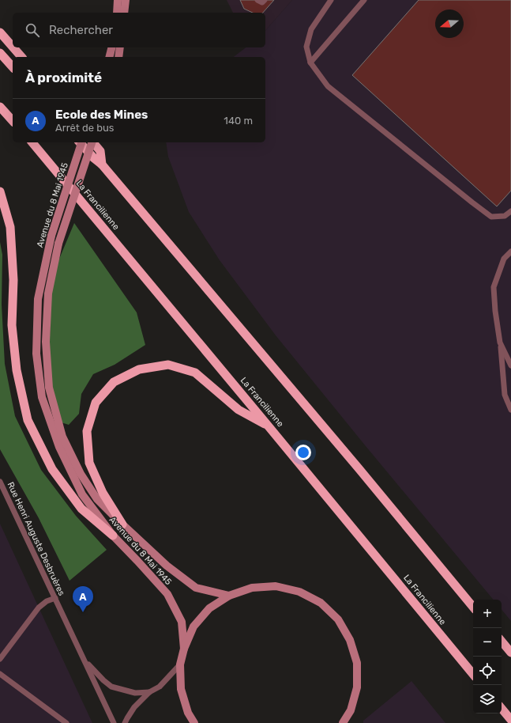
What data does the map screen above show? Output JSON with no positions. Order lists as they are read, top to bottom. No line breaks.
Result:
{"streets":{"highway":["La Francilienne"],"main road":["Avenue du 8 Mai 1945"],"lane":["Rue Henri Auguste Desbruères"]},"north":"left","page":{"search":"Rechercher","heading":"À proximité","list":[{"mark":"A","name":"Ecole des Mines","note":"Arrêt de bus","value":"140 m"}],"pins":"A","map_buttons":["+","−"]}}
